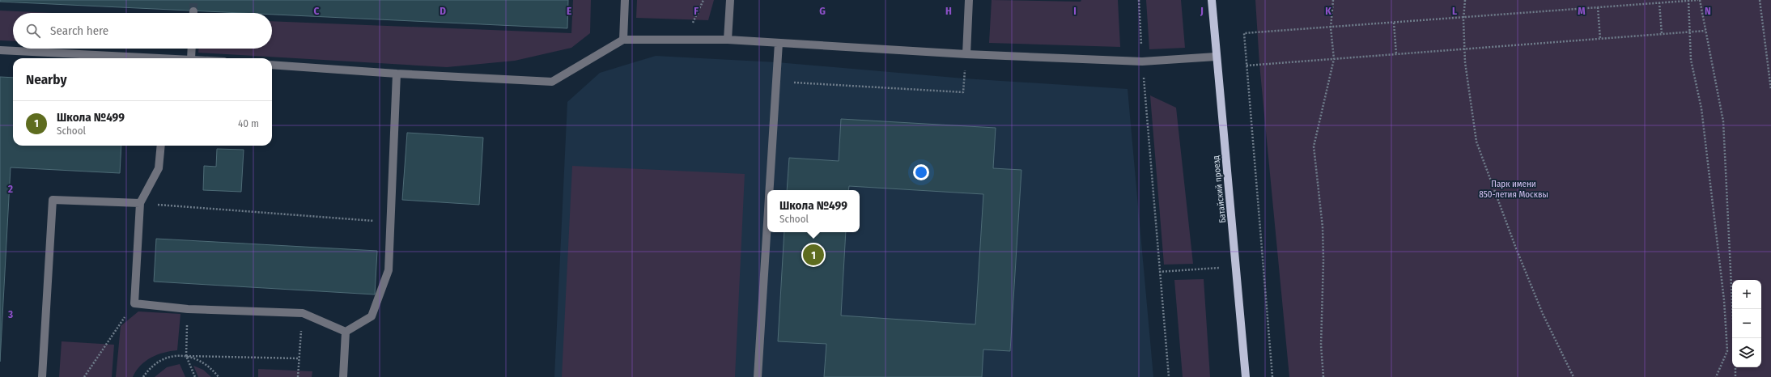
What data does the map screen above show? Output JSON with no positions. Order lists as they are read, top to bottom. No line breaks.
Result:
{"streets":{"main road":["Батайский проезд"]},"parks":["Парк имени 850-летия Москвы"],"page":{"search":"Search here","heading":"Nearby","list":[{"mark":"1","name":"Школа №499","note":"School","value":"40 m"}],"popup":["Школа №499","School"],"pins":"1","map_buttons":["+","−"]},"grid":{"columns":["C","D","E","F","G","H","I","J","K","L","M","N"],"rows":["2","3"]}}
